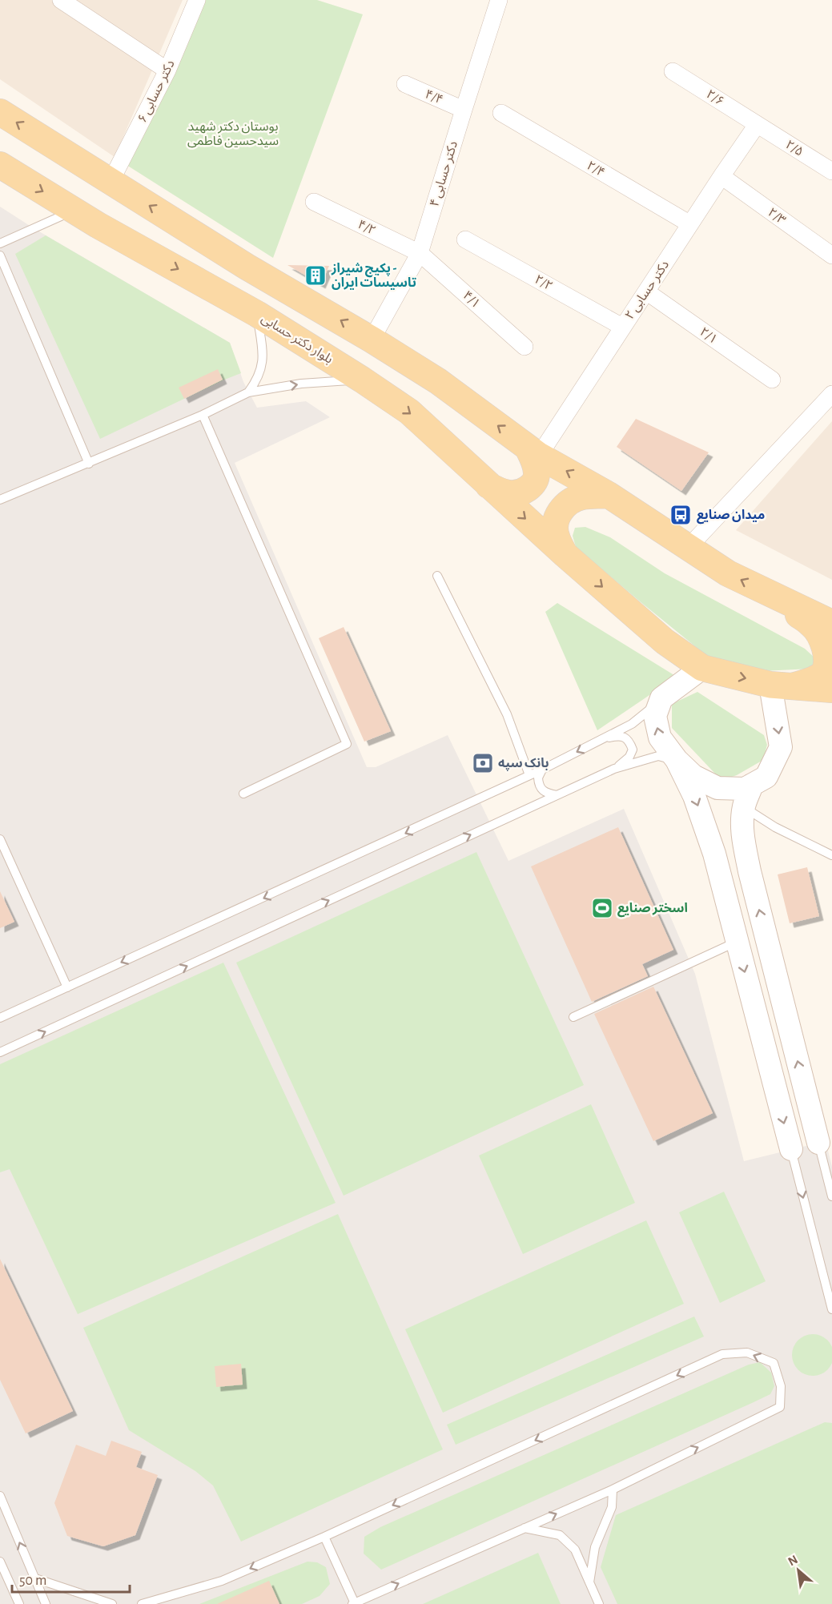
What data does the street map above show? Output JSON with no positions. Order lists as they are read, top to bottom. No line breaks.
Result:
{"streets":{"main road":["بلوار دکتر حسابی"],"street":["۶ دکتر حسابی","۴/۴","۲/۶","۲/۵","۲/۴","دکتر حسابی ۴","۲/۳","۴/۲","۲/۲","دکتر حسابی ۲","۴/۱","۲/۱"]},"crossings":[["۴/۴","دکتر حسابی ۴"],["۲/۶","۲/۵"],["۲/۶","دکتر حسابی ۲"],["۲/۵","دکتر حسابی ۲"],["۲/۴","دکتر حسابی ۲"],["دکتر حسابی ۴","۴/۲"],["دکتر حسابی ۴","۴/۱"],["۲/۳","دکتر حسابی ۲"],["۴/۲","۴/۱"],["۲/۲","دکتر حسابی ۲"],["دکتر حسابی ۲","۲/۱"]],"parks":["بوستان دکتر شهید سیدحسین فاطمی"],"places":{"building":["پکیج شیراز - تاسیسات ایران"],"bus stop":["میدان صنایع"],"bank":["بانک سپه"],"sports":["اسختر صنایع"]},"scale_bar":"50 m","north":"top left"}
